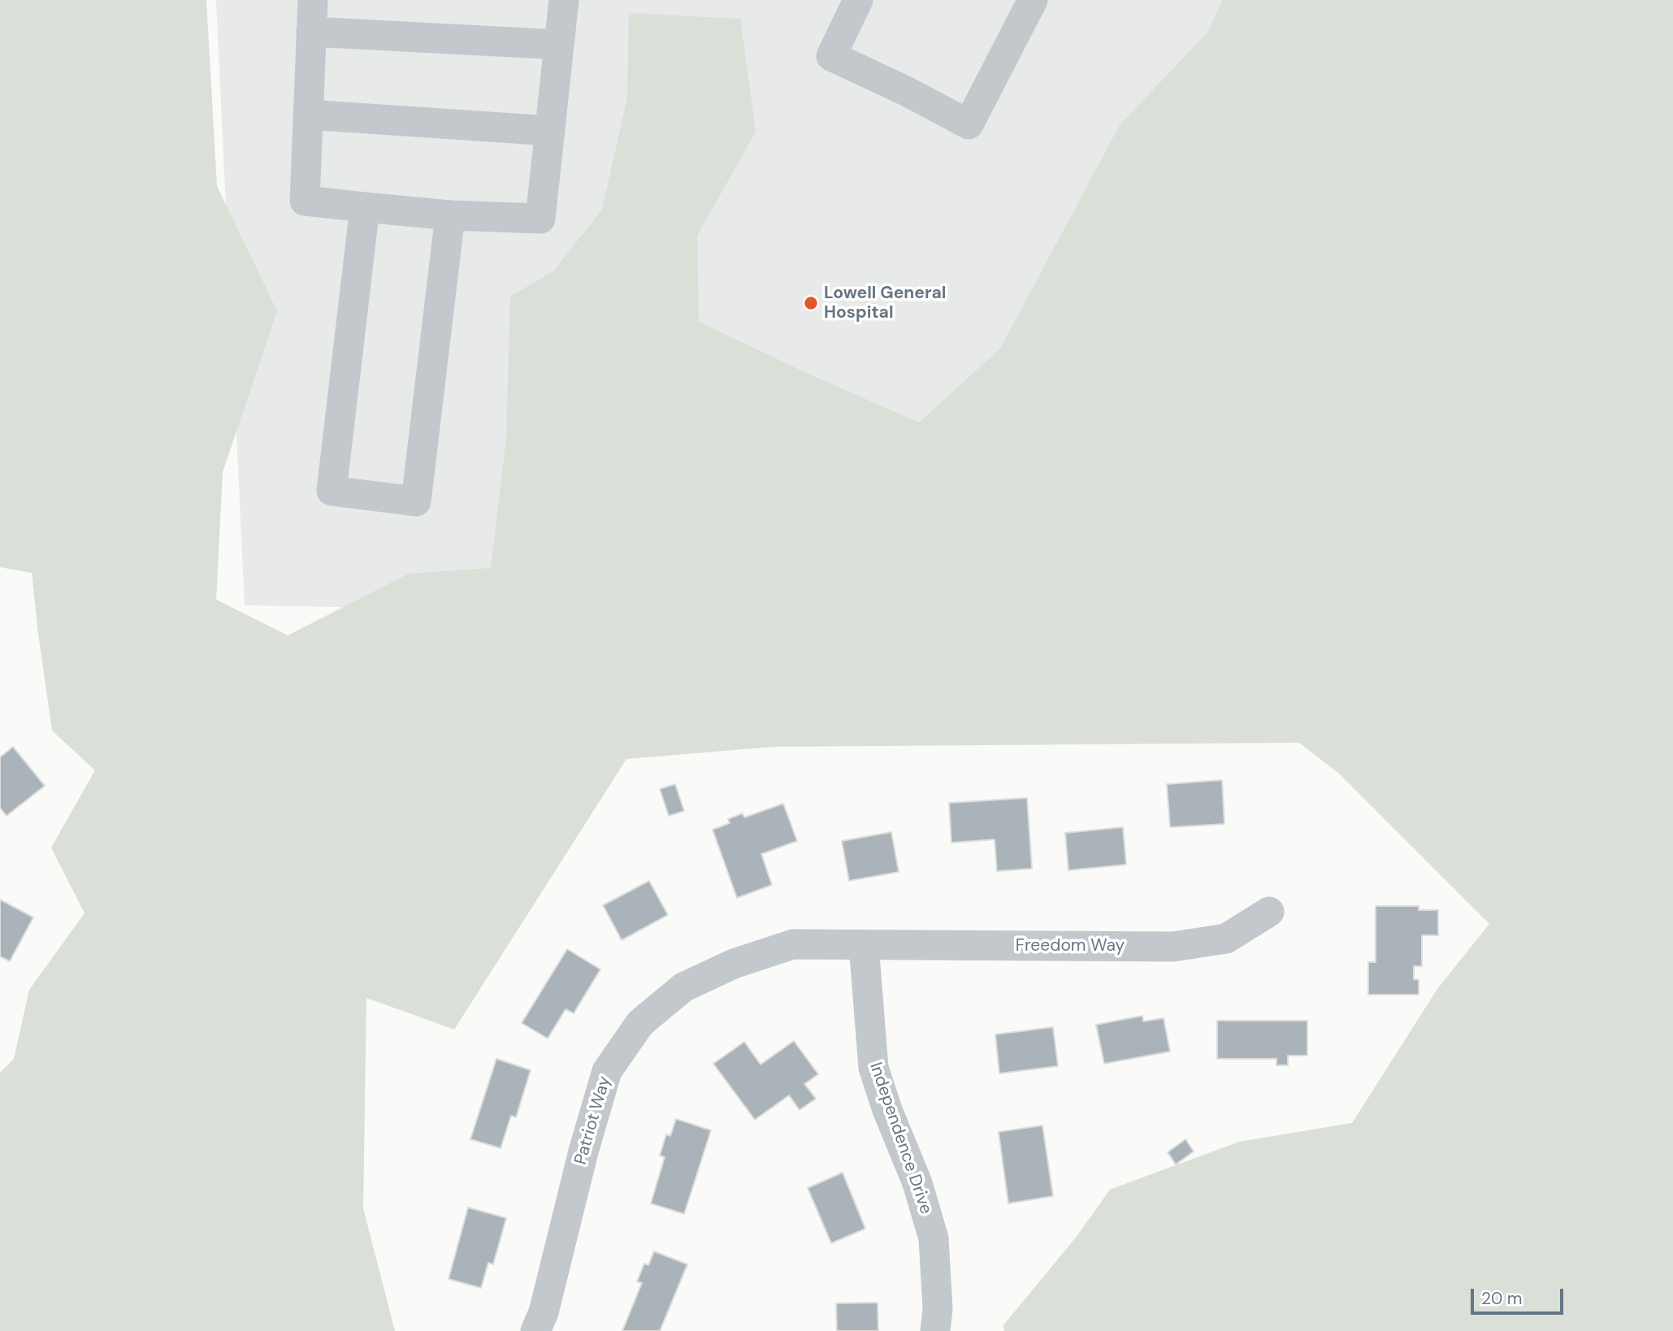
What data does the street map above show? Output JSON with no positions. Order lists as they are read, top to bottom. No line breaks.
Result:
{"streets":{"street":["Freedom Way","Patriot Way","Independence Drive"]},"crossings":[["Freedom Way","Patriot Way"],["Freedom Way","Independence Drive"],["Patriot Way","Independence Drive"]],"places":["Lowell General Hospital"],"scale_bar":"20 m"}
